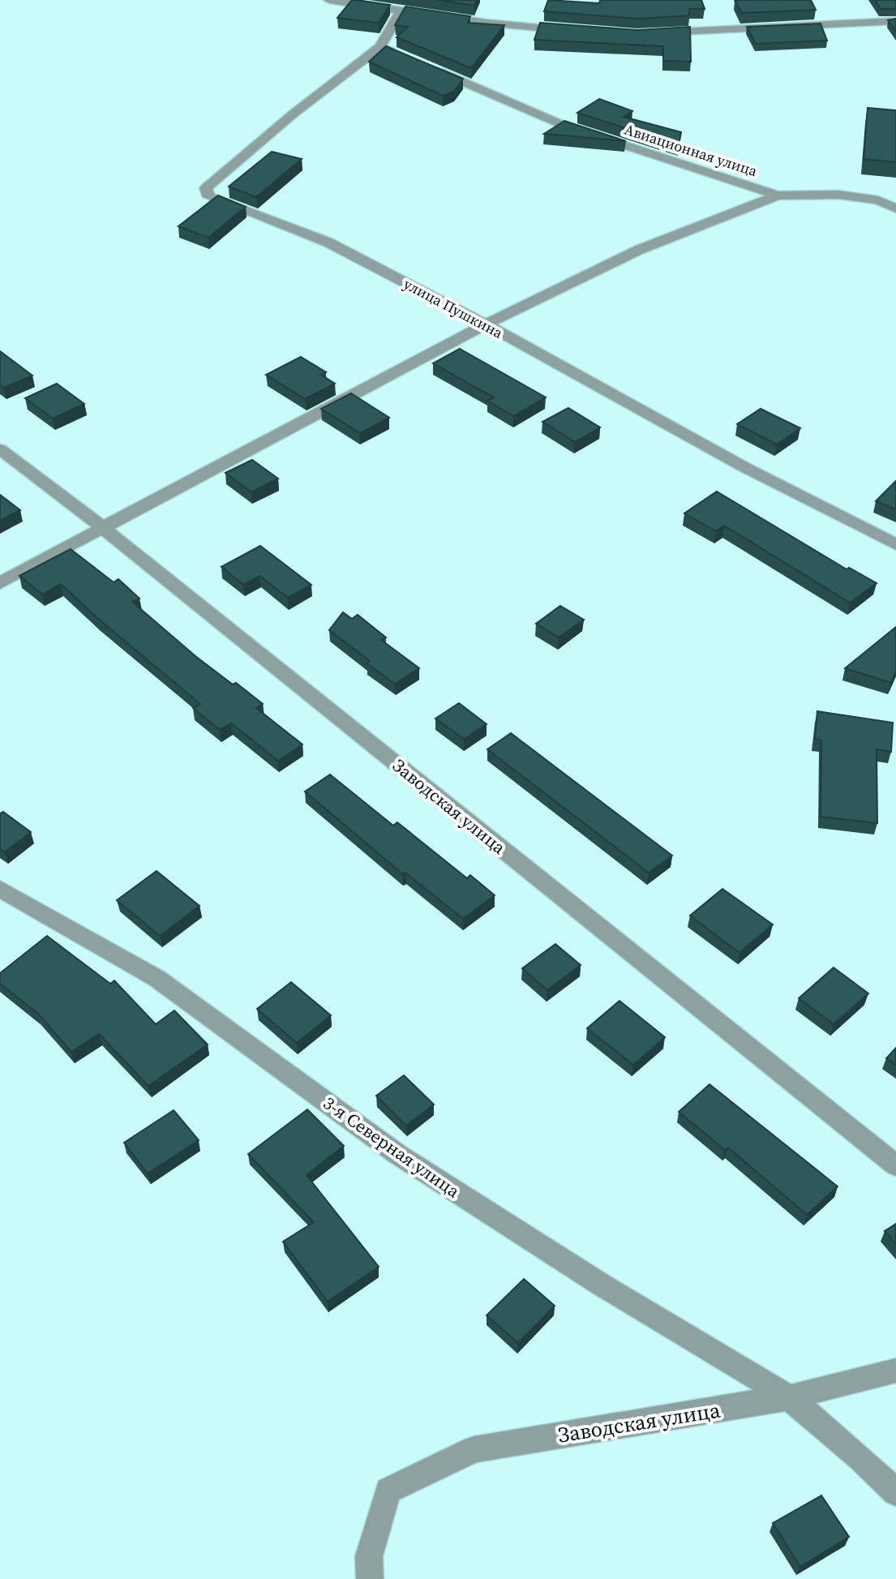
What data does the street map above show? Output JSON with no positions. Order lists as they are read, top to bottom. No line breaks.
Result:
{"streets":{"street":["Авиационная улица","улица Пушкина","Заводская улица","3-я Северная улица"]},"crossings":[["Заводская улица","3-я Северная улица"]]}
